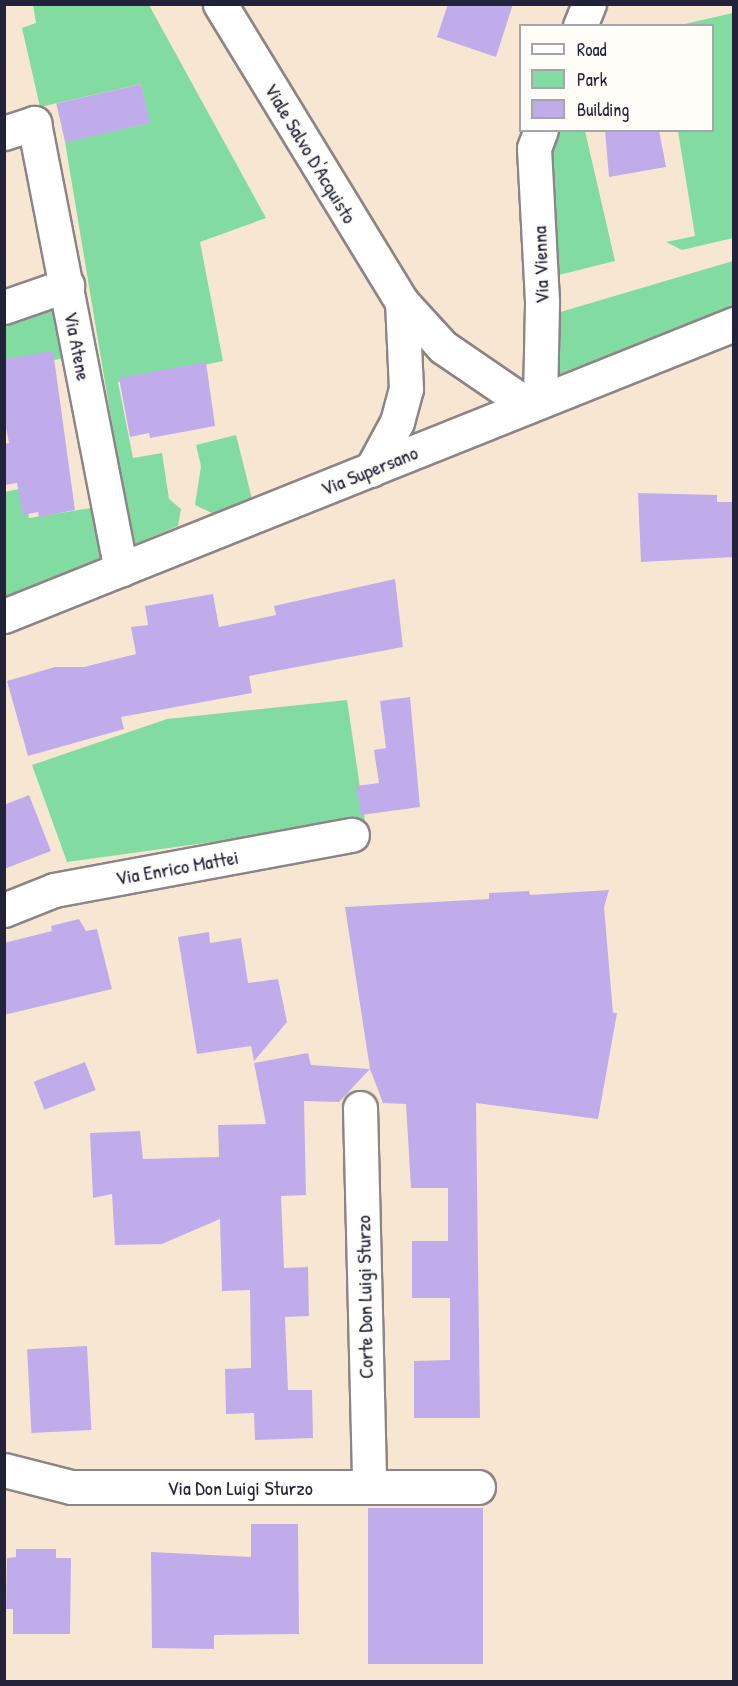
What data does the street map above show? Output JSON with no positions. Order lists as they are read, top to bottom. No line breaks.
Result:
{"streets":{"street":["Viale Salvo D'Acquisto","Via Vienna","Via Atene","Via Supersano","Via Enrico Mattei","Corte Don Luigi Sturzo","Via Don Luigi Sturzo"]},"crossings":[["Viale Salvo D'Acquisto","Via Vienna"],["Viale Salvo D'Acquisto","Via Supersano"],["Via Vienna","Via Supersano"],["Via Atene","Via Supersano"],["Corte Don Luigi Sturzo","Via Don Luigi Sturzo"]],"legend":["Road","Park","Building"]}
